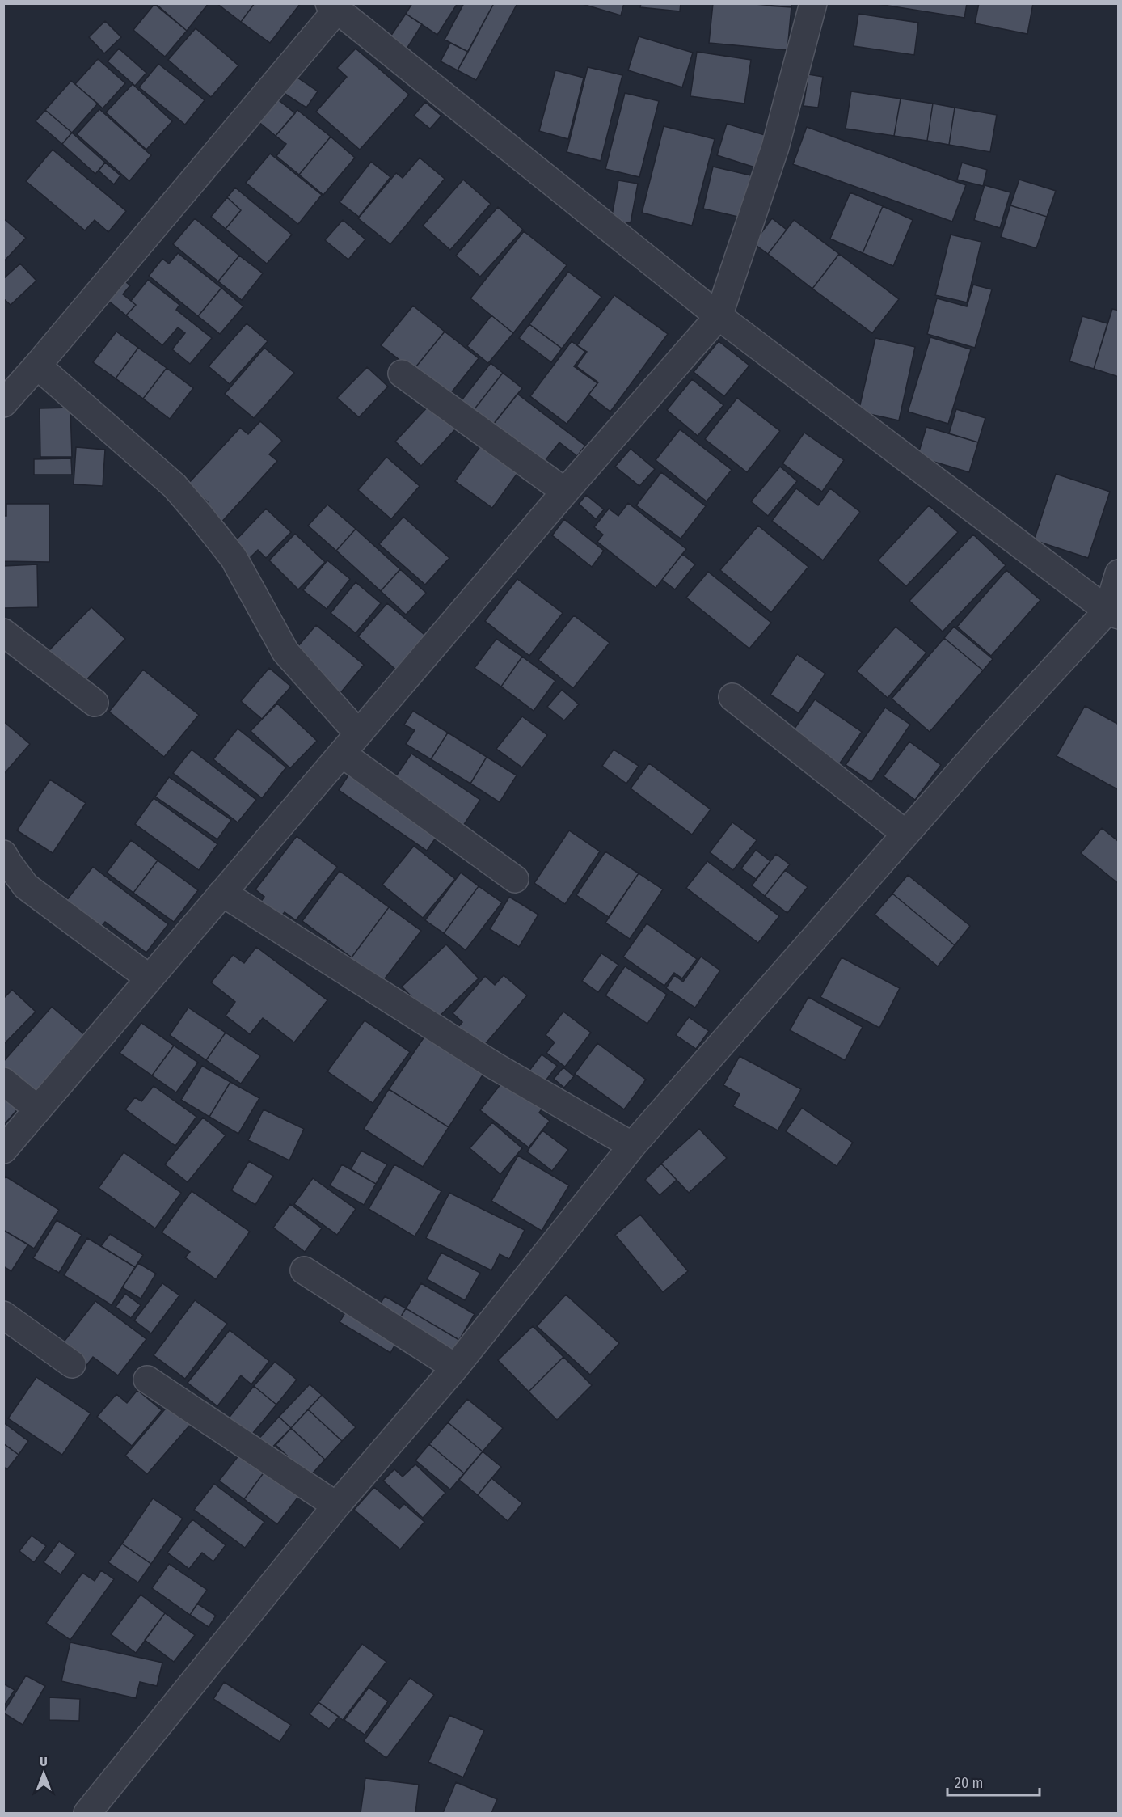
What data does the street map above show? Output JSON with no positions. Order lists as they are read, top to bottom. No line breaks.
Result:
{"scale_bar":"20 m","north":"top"}
